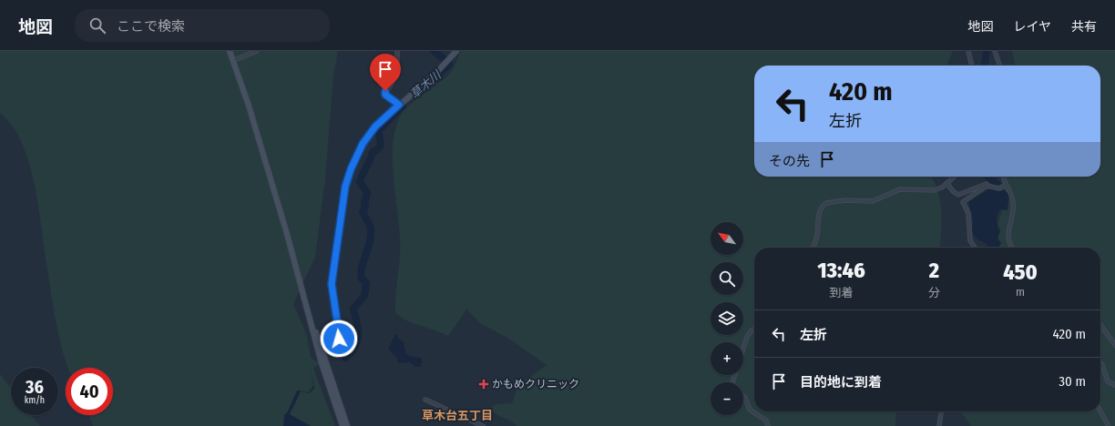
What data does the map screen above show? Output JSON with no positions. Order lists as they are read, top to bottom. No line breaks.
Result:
{"districts":["草木台五丁目"],"water":["草木川"],"places":{"health":["かもめクリニック"]},"north":"top left","page":{"header":"地図","search":"ここで検索","nav":["地図","レイヤ","共有"],"turn":["420 m","左折"],"then":"その先","map_buttons":["+","−"],"eta":["13:46","到着","2","分","450","m"],"list":[{"name":"左折","value":"420 m"},{"name":"目的地に到着","value":"30 m"}],"speed":"36 km/h","limit":"40"}}
